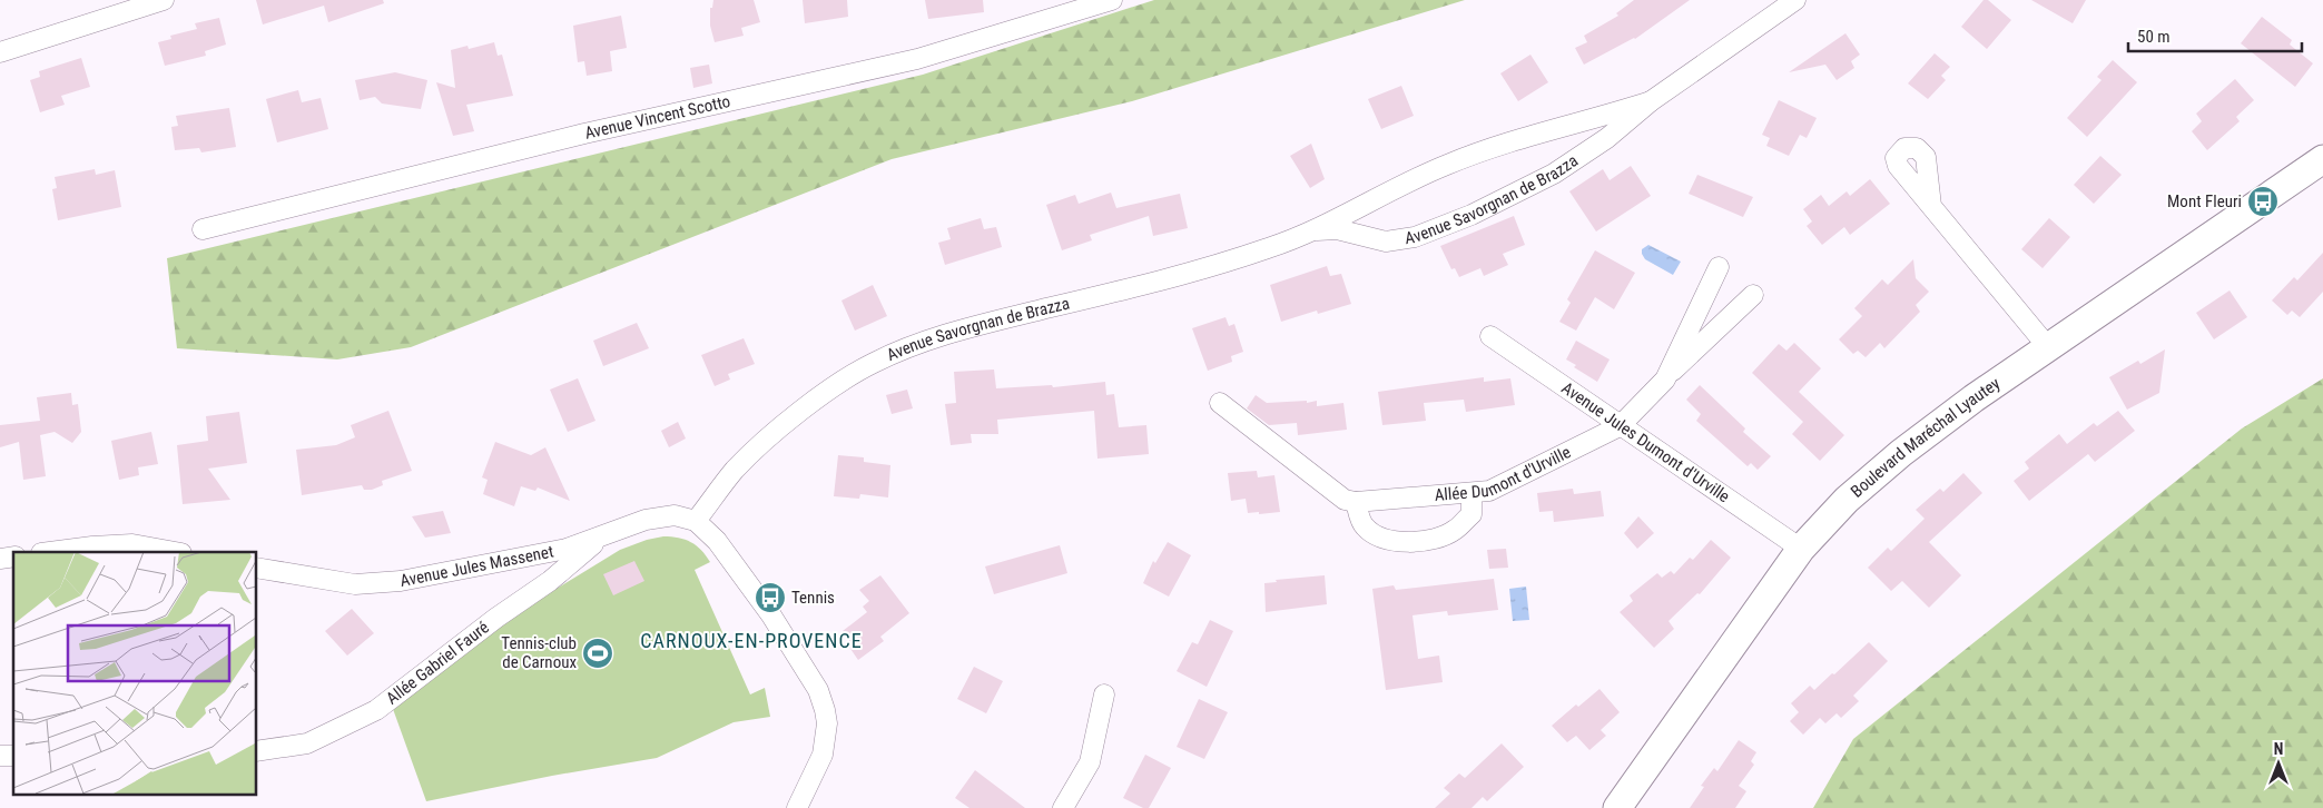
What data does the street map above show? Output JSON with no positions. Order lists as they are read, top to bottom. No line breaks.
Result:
{"streets":{"main road":["Boulevard Maréchal Lyautey"],"street":["Avenue Vincent Scotto","Avenue Savorgnan de Brazza","Avenue Jules Dumont d'Urville","Allée Dumont d'Urville","Avenue Jules Massenet","Allée Gabriel Fauré"]},"crossings":[["Avenue Savorgnan de Brazza","Avenue Jules Massenet"],["Boulevard Maréchal Lyautey","Avenue Jules Dumont d'Urville"],["Avenue Jules Dumont d'Urville","Allée Dumont d'Urville"],["Avenue Jules Massenet","Allée Gabriel Fauré"]],"districts":["CARNOUX-EN-PROVENCE"],"places":{"bus stop":["Mont Fleuri","Tennis"],"sports":["Tennis-club de Carnoux"]},"scale_bar":"50 m","north":"top"}
